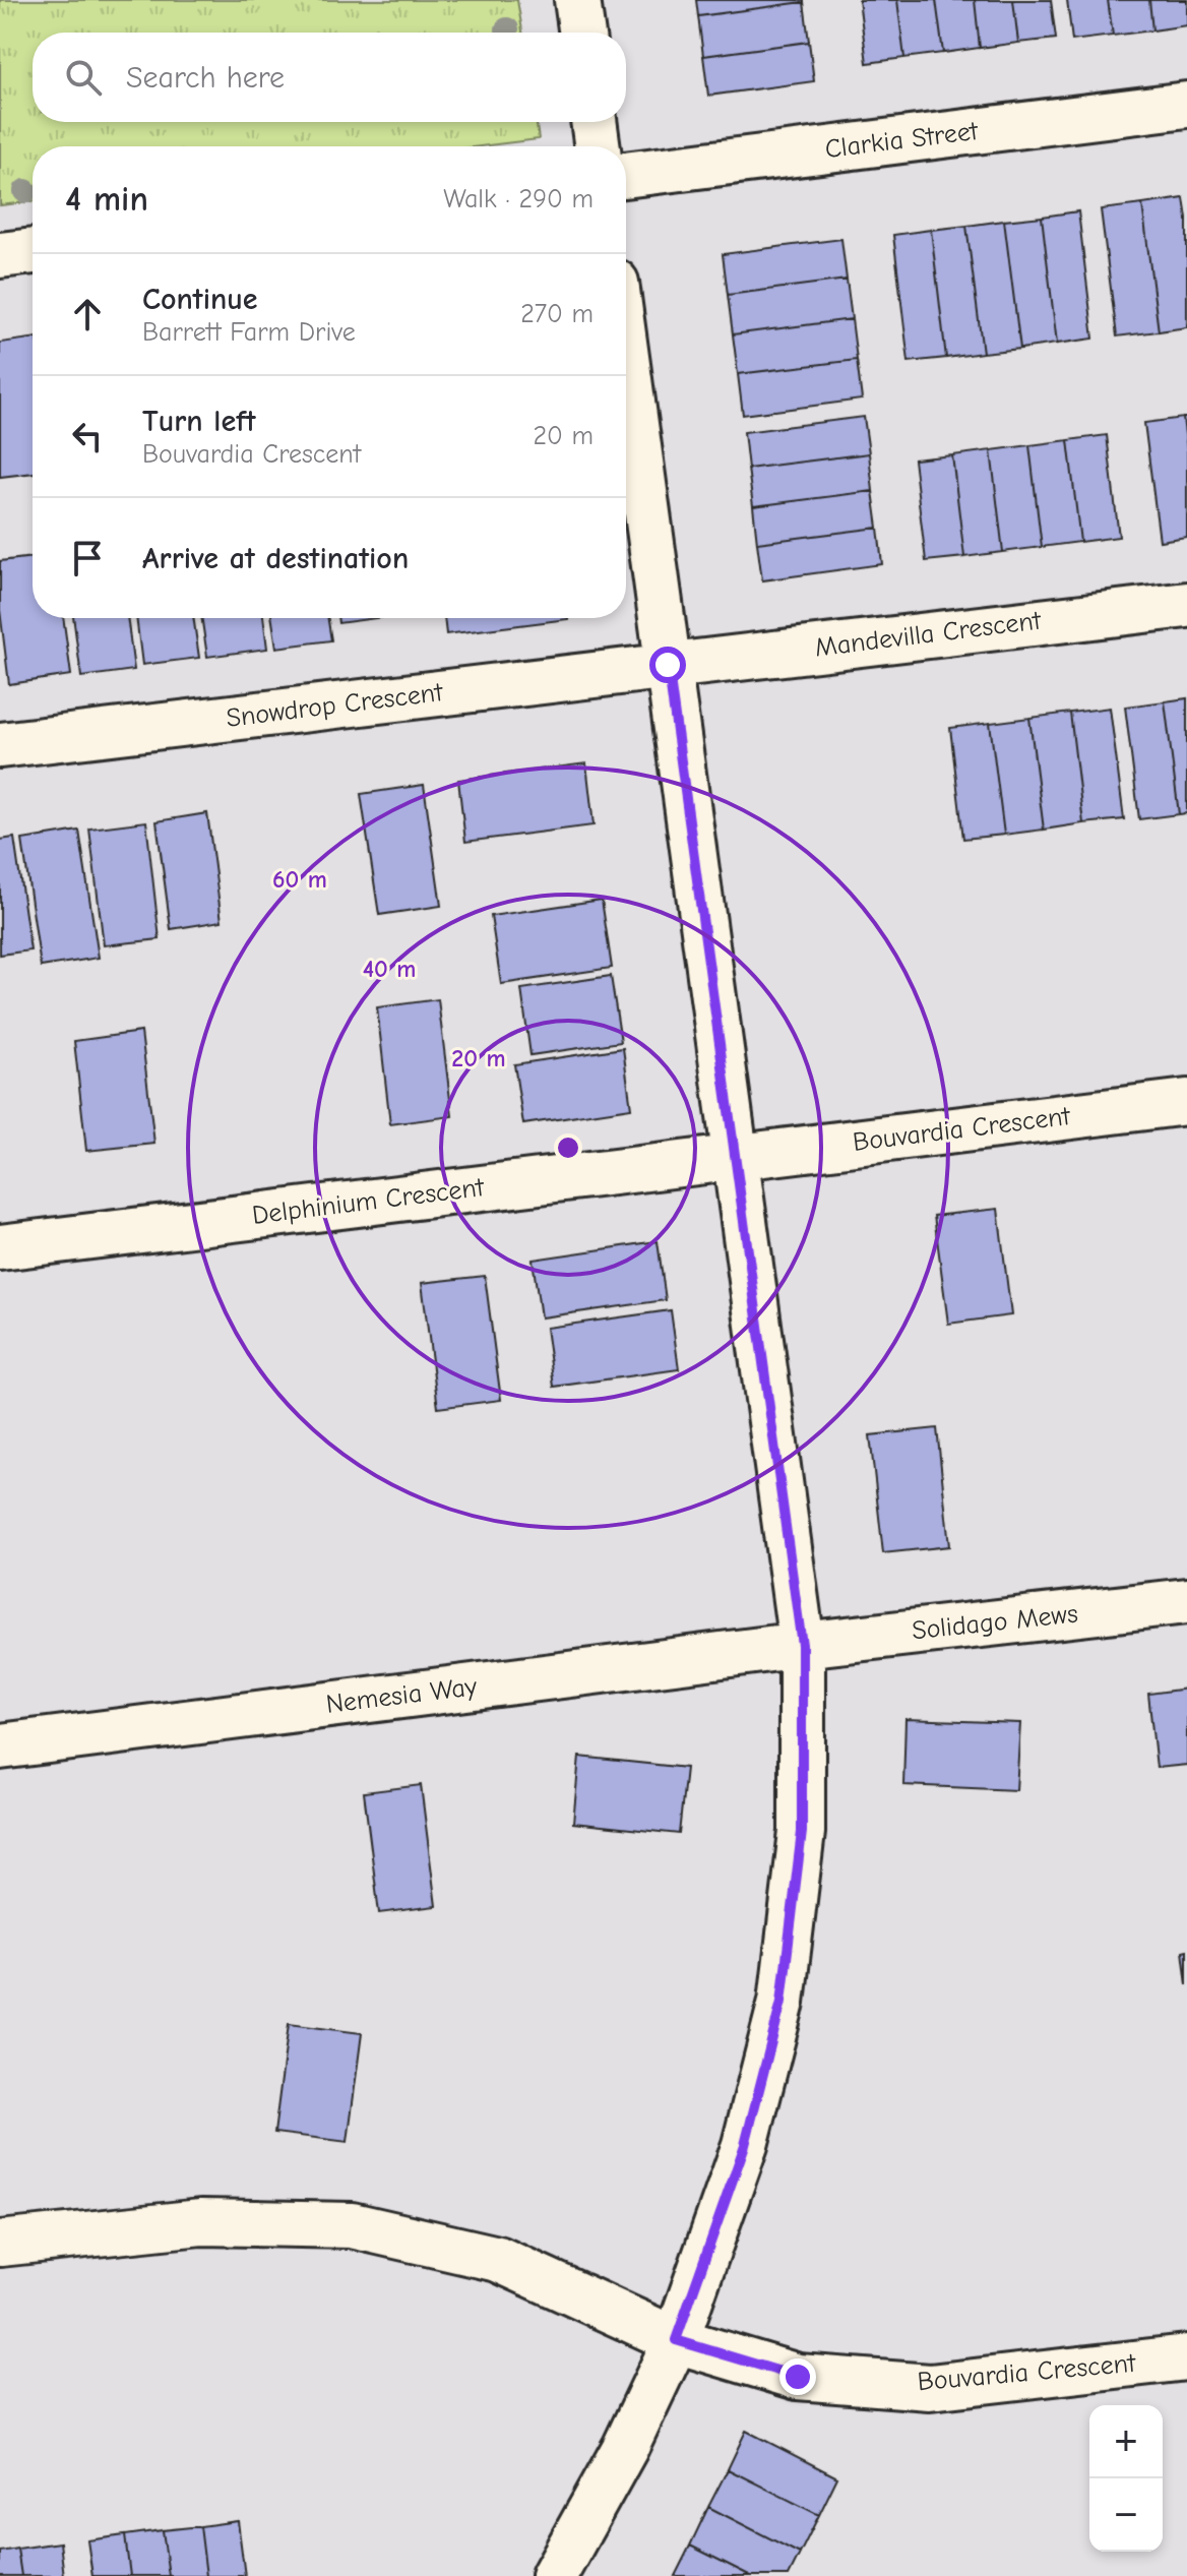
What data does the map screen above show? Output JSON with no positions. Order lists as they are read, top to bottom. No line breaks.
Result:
{"streets":{"street":["Clarkia Street","Mandevilla Crescent","Snowdrop Crescent","Bouvardia Crescent","Delphinium Crescent","Solidago Mews","Nemesia Way"]},"crossings":[["Mandevilla Crescent","Snowdrop Crescent"],["Bouvardia Crescent","Delphinium Crescent"],["Solidago Mews","Nemesia Way"]],"page":{"search":"Search here","heading":["4 min","Walk · 290 m"],"list":[["Continue","Barrett Farm Drive","270 m"],["Turn left","Bouvardia Crescent","20 m"],"Arrive at destination"],"map_buttons":["+","−"]},"rings":["60 m","40 m","20 m"]}
